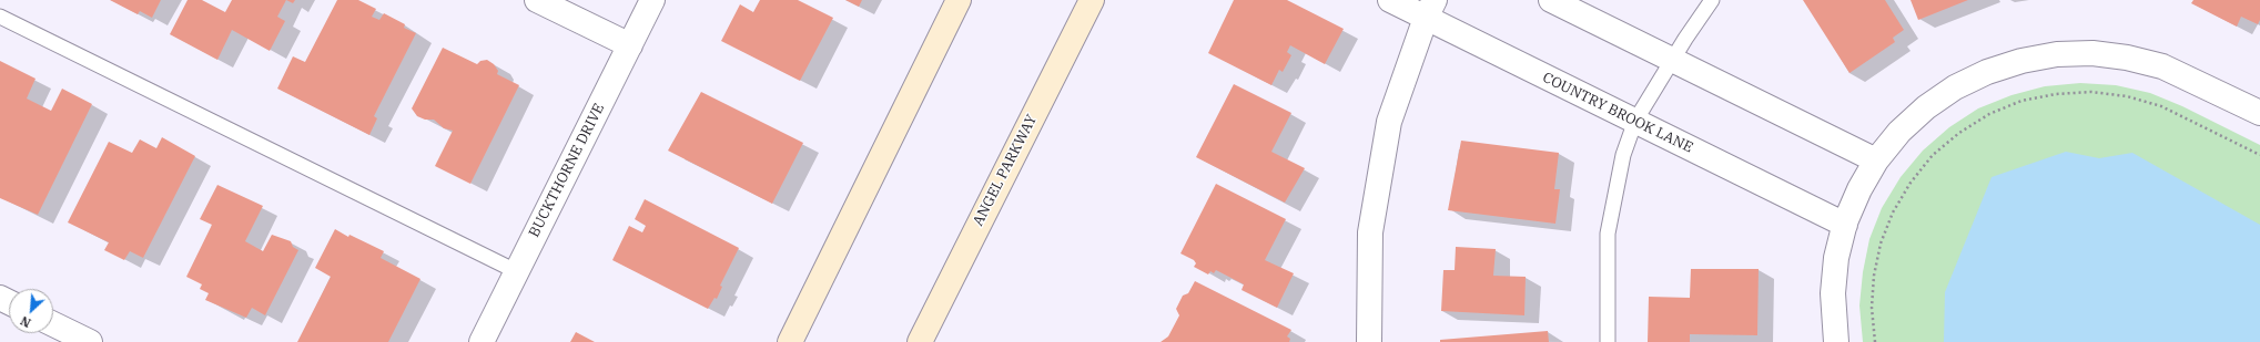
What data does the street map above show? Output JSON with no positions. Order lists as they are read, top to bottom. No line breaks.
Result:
{"streets":{"main road":["ANGEL PARKWAY"],"street":["COUNTRY BROOK LANE","BUCKTHORNE DRIVE"]},"north":"bottom left"}
